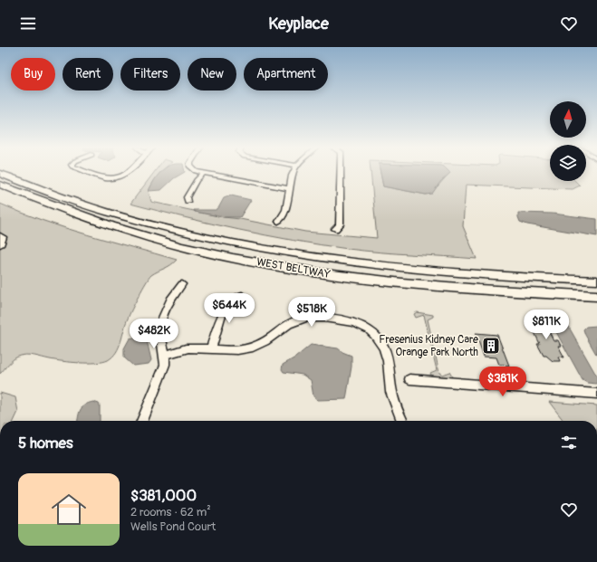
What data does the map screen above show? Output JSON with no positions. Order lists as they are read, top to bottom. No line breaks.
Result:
{"streets":{"highway":["WEST BELTWAY"]},"places":{"building":["Fresenius Kidney Care Orange Park North"]},"north":"top","page":{"header":"Keyplace","chip":["Buy","Rent","Filters","New","Apartment"],"price":["$644K","$518K","$811K","$482K","$381K"],"heading":"5 homes","list":[{"name":"$381,000","note":"2 rooms · 62 m² · Wells Pond Court"}]}}
